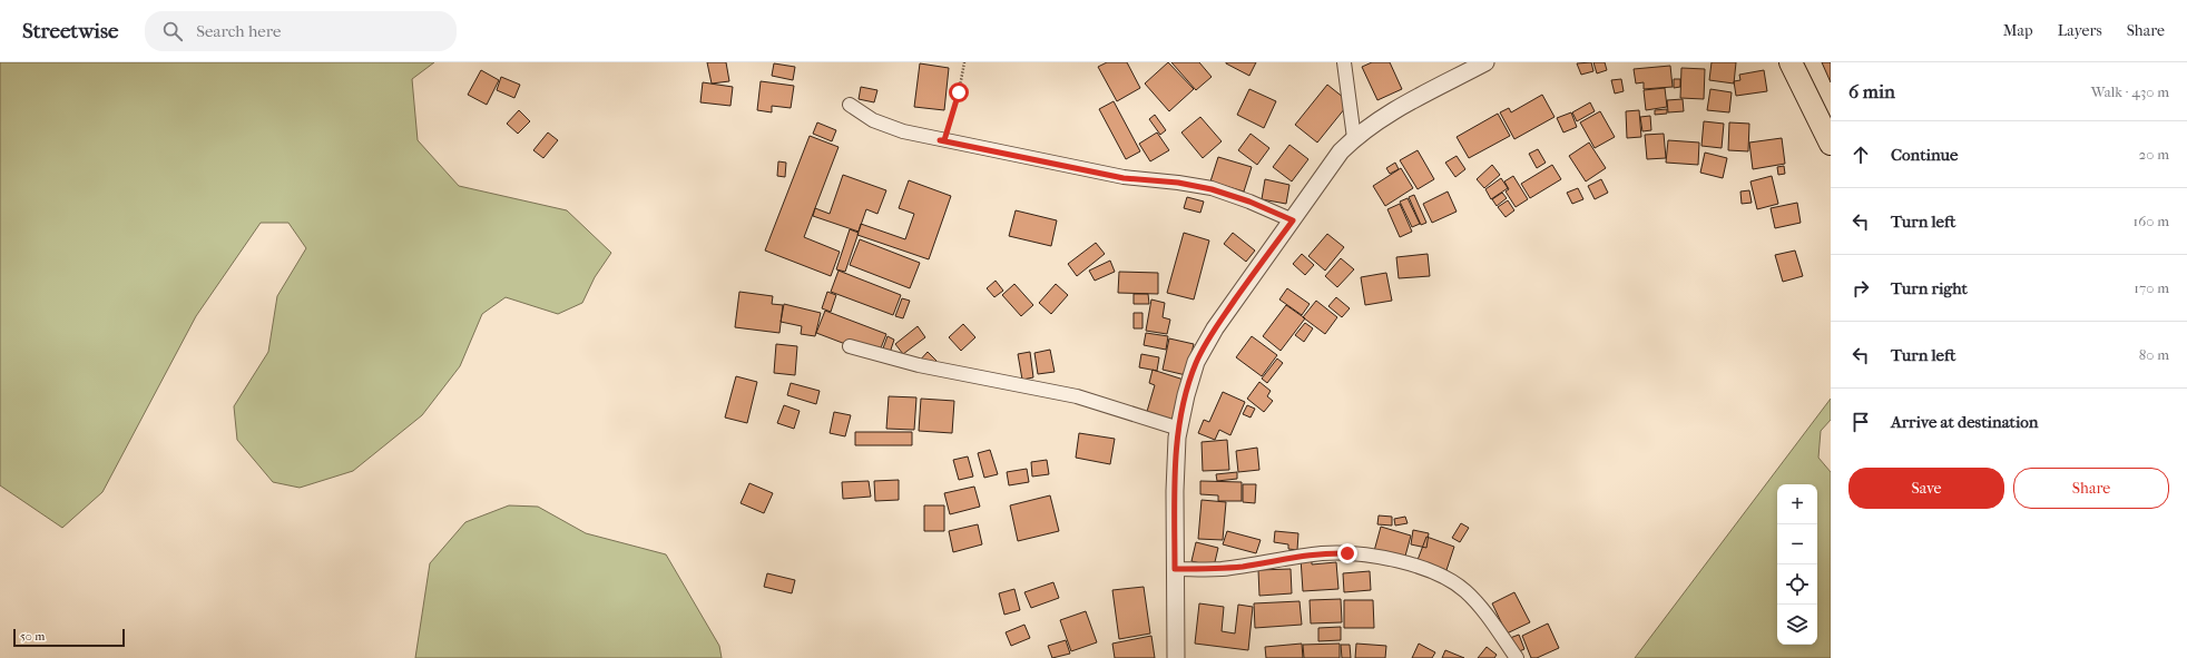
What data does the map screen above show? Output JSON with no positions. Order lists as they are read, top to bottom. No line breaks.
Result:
{"scale_bar":"50 m","page":{"header":"Streetwise","search":"Search here","nav":["Map","Layers","Share"],"heading":["6 min","Walk · 430 m"],"list":[["Continue","20 m"],["Turn left","160 m"],["Turn right","170 m"],["Turn left","80 m"],"Arrive at destination"],"buttons":["Save","Share"],"map_buttons":["+","−"],"scale":"50 m"}}
